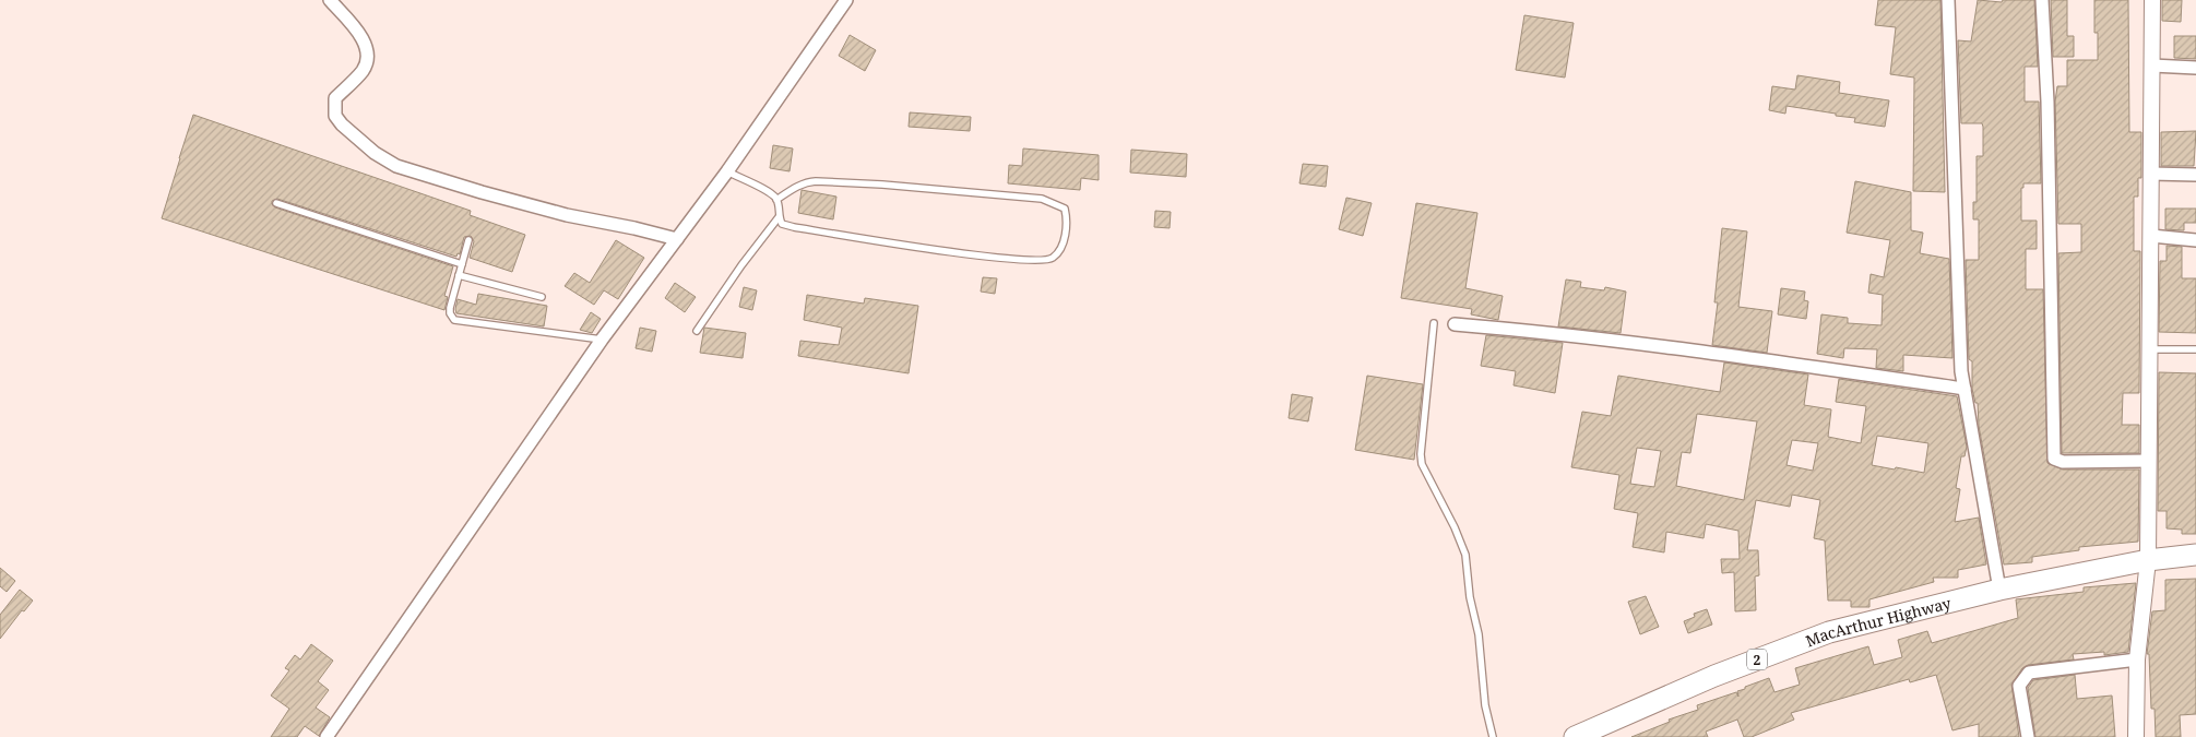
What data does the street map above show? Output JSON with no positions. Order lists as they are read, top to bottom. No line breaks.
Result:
{"streets":{"highway":["MacArthur Highway","2"]}}
